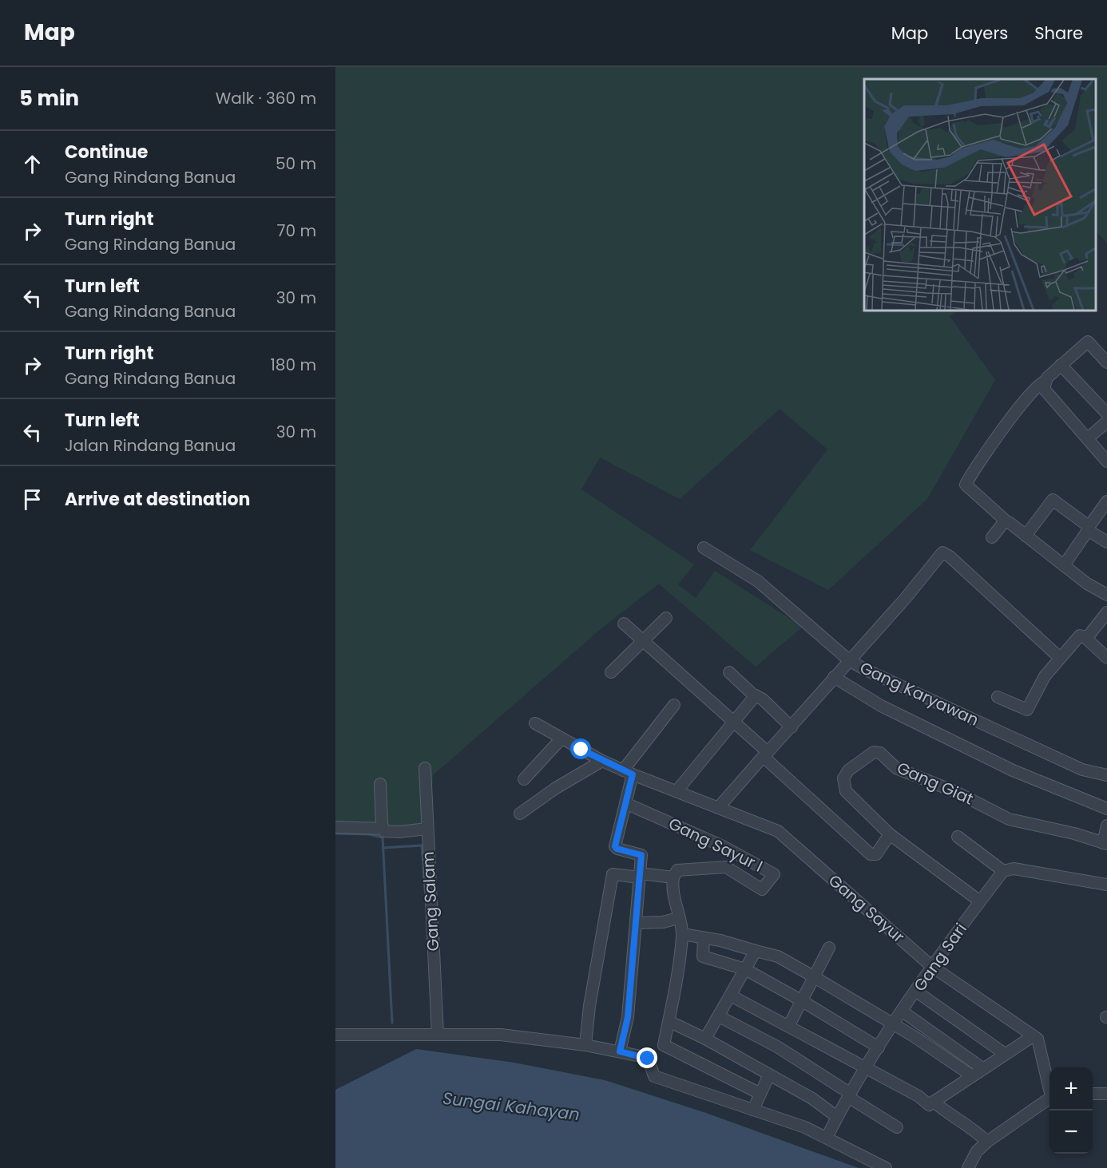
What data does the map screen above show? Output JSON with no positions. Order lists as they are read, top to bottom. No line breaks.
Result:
{"streets":{"street":["Gang Karyawan","Gang Giat","Gang Sayur I","Gang Salam","Gang Sayur","Gang Sari"]},"crossings":[["Gang Giat","Gang Sari"],["Gang Sayur","Gang Sari"]],"water":["Sungai Kahayan"],"page":{"header":"Map","nav":["Map","Layers","Share"],"heading":["5 min","Walk · 360 m"],"list":[["Continue","Gang Rindang Banua","50 m"],["Turn right","Gang Rindang Banua","70 m"],["Turn left","Gang Rindang Banua","30 m"],["Turn right","Gang Rindang Banua","180 m"],["Turn left","Jalan Rindang Banua","30 m"],"Arrive at destination"],"map_buttons":["+","−"]}}
